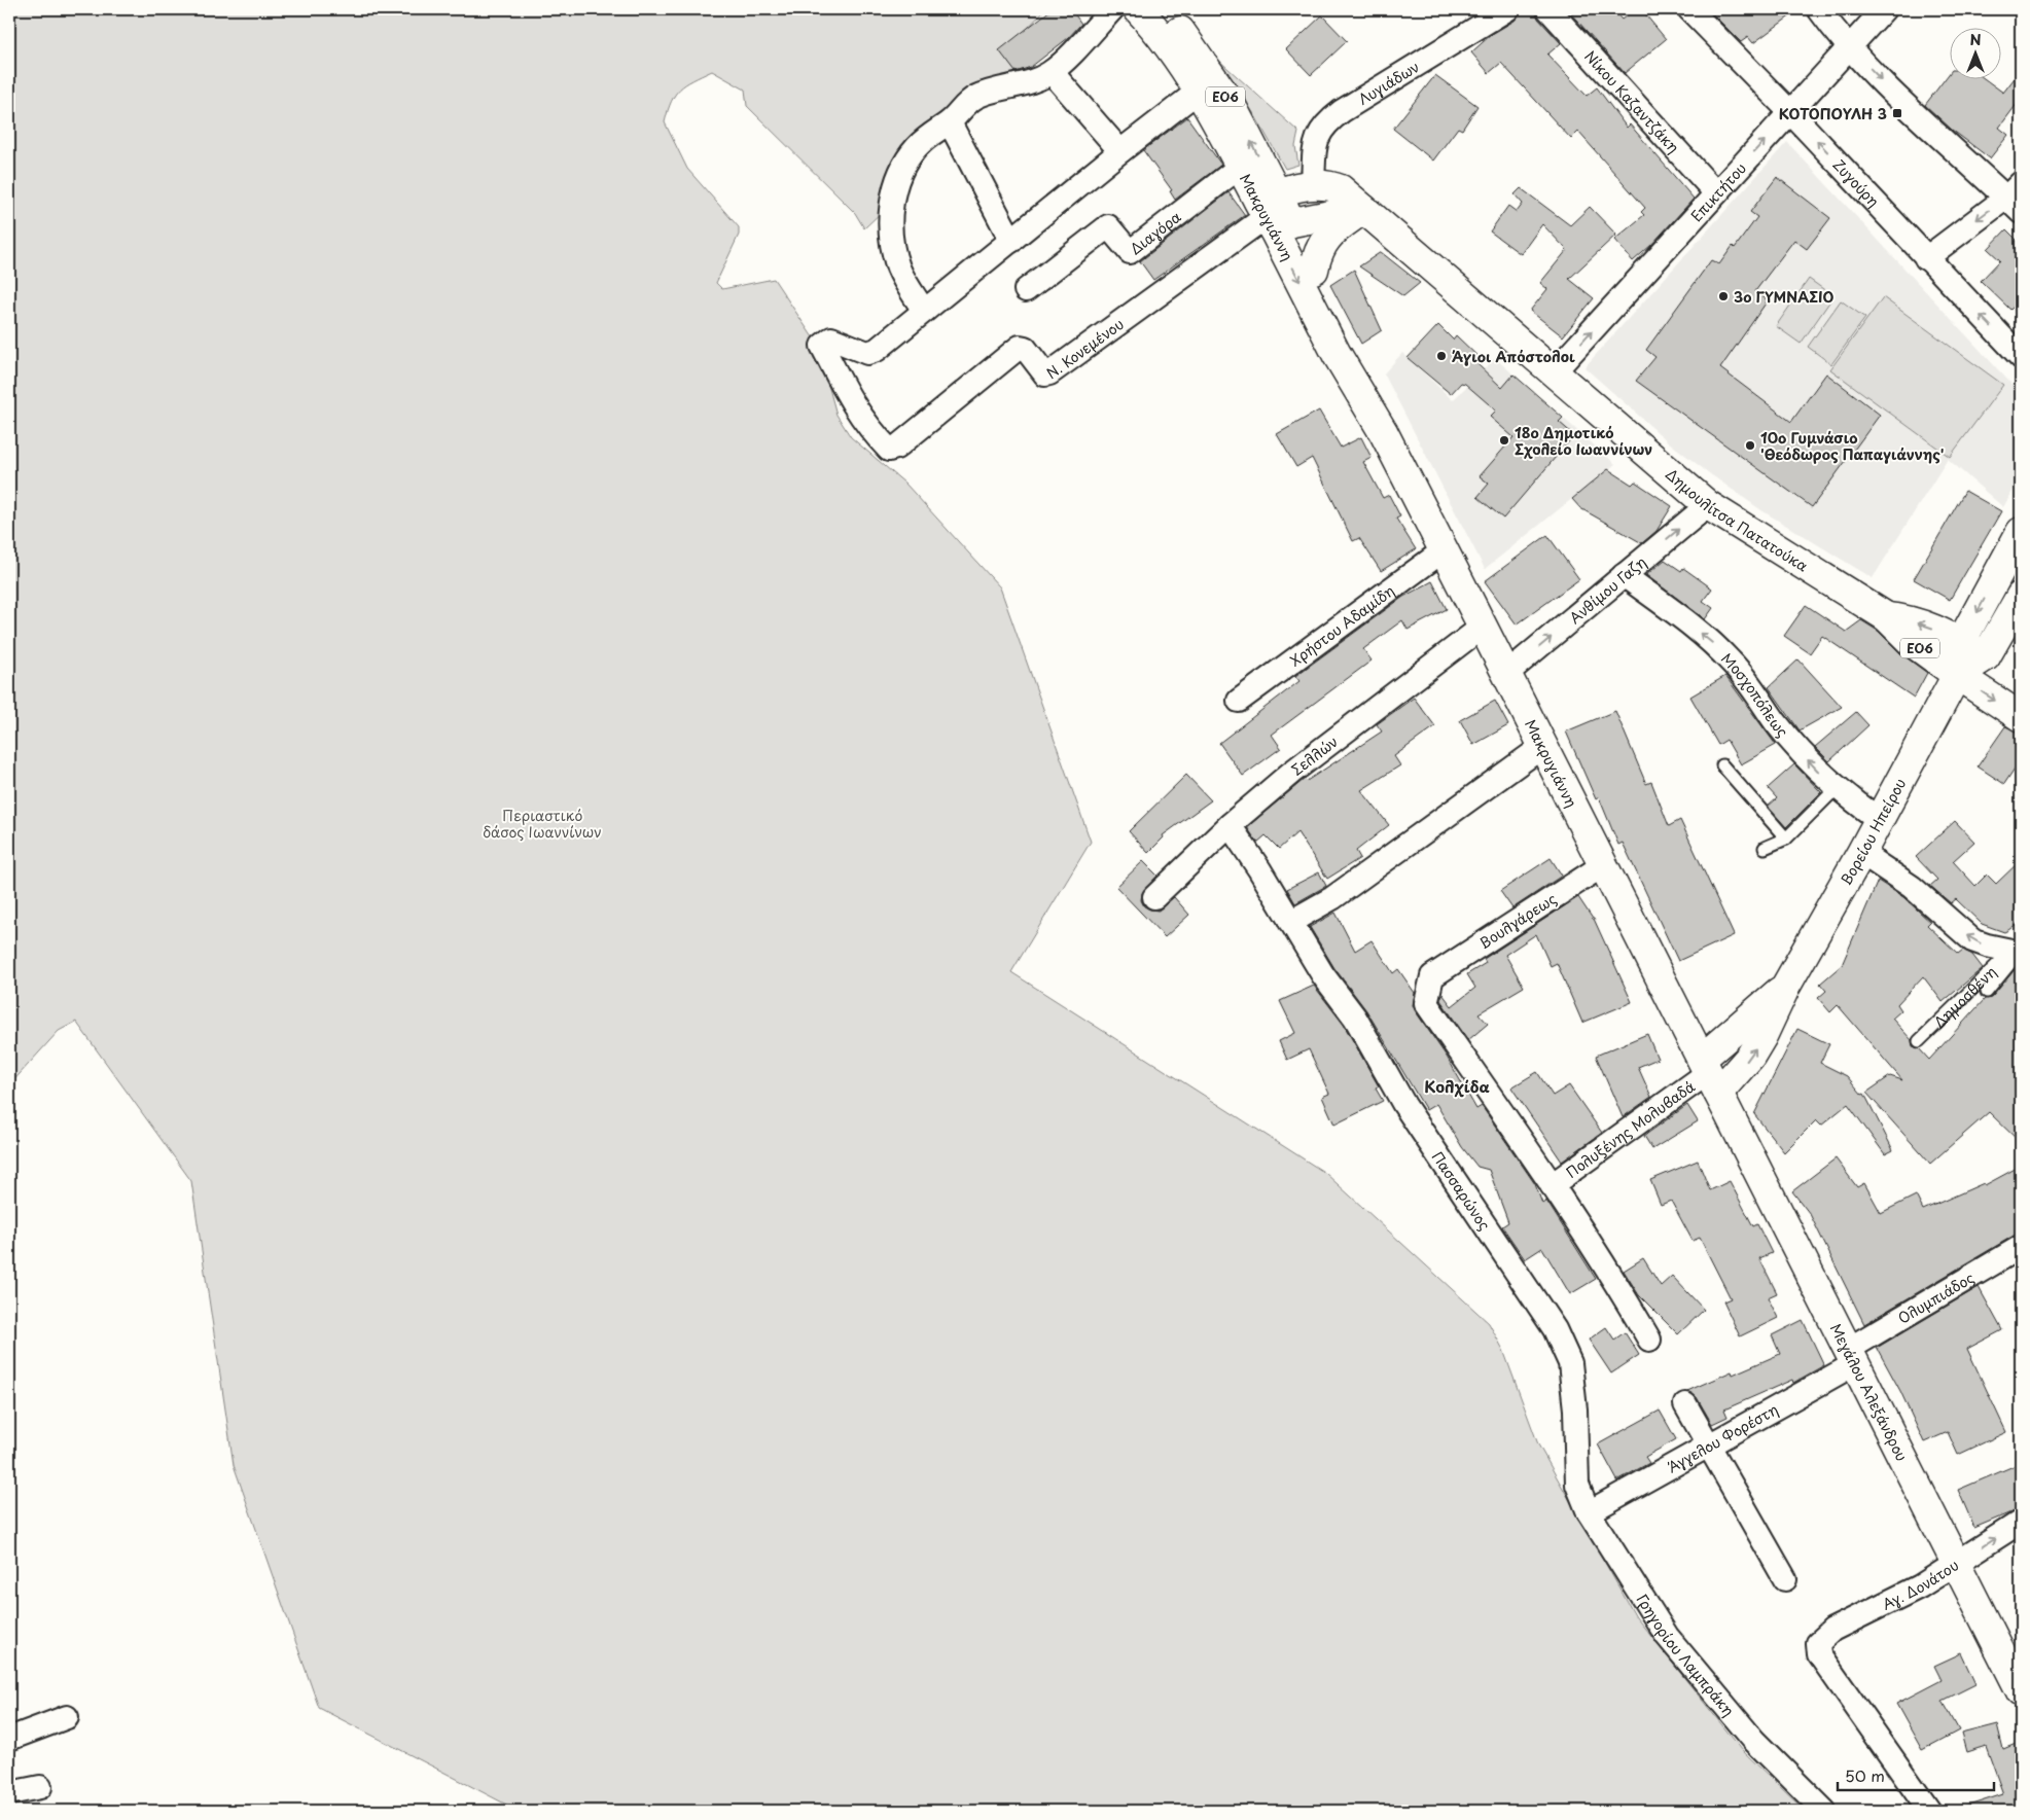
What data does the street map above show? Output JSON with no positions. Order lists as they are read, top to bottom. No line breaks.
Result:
{"streets":{"main road":["ΕΟ6","Μακρυγιάννη","Δημουλίτσα Πατατούκα","Βορείου Ηπείρου","Μεγάλου Αλεξάνδρου"],"street":["Λυγιάδων","Νίκου Καζαντζάκη","Ζυγούρη","Επικτήτου","Διαγόρα","Ν. Κονεμένου","Ανθίμου Γαζη","Χρήστου Αδαμίδη","Μοσχοπόλεως","Σελλών","Βουλγάρεως","Πολυξένης Μολυβαδά","Πασσαρώνος","Ολυμπιάδος","Άγγελου Φορέστη","Αγ. Δονάτου","Γρηγορίου Λαμπράκη"],"lane":["Δημοσθένη"]},"crossings":[["Λυγιάδων","Δημουλίτσα Πατατούκα"],["Νίκου Καζαντζάκη","Επικτήτου"],["Ζυγούρη","Επικτήτου"],["Επικτήτου","Δημουλίτσα Πατατούκα"],["Μακρυγιάννη","Διαγόρα"],["Μακρυγιάννη","Ν. Κονεμένου"],["Μακρυγιάννη","Δημουλίτσα Πατατούκα"],["Μακρυγιάννη","Ανθίμου Γαζη"],["Μακρυγιάννη","Χρήστου Αδαμίδη"],["Μακρυγιάννη","Σελλών"],["Μακρυγιάννη","Βορείου Ηπείρου"],["Μακρυγιάννη","Βουλγάρεως"],["Μακρυγιάννη","Πολυξένης Μολυβαδά"],["Μακρυγιάννη","Μεγάλου Αλεξάνδρου"],["Ν. Κονεμένου","Δημουλίτσα Πατατούκα"],["Δημουλίτσα Πατατούκα","Ανθίμου Γαζη"],["Δημουλίτσα Πατατούκα","Βορείου Ηπείρου"],["Ανθίμου Γαζη","Μοσχοπόλεως"],["Μοσχοπόλεως","Βορείου Ηπείρου"],["Σελλών","Πασσαρώνος"],["Βορείου Ηπείρου","Πολυξένης Μολυβαδά"],["Βορείου Ηπείρου","Μεγάλου Αλεξάνδρου"],["Βουλγάρεως","Πολυξένης Μολυβαδά"],["Πολυξένης Μολυβαδά","Μεγάλου Αλεξάνδρου"],["Πασσαρώνος","Γρηγορίου Λαμπράκη"],["Ολυμπιάδος","Μεγάλου Αλεξάνδρου"],["Ολυμπιάδος","Άγγελου Φορέστη"],["Μεγάλου Αλεξάνδρου","Άγγελου Φορέστη"],["Μεγάλου Αλεξάνδρου","Αγ. Δονάτου"],["Άγγελου Φορέστη","Γρηγορίου Λαμπράκη"]],"one_way":["Επικτήτου","Ανθίμου Γαζη","Μοσχοπόλεως"],"districts":["Κολχίδα"],"parks":["Περιαστικό δάσος Ιωαννίνων"],"places":{"transit":["ΚΟΤΟΠΟΥΛΗ 3"],"other":["3ο ΓΥΜΝΑΣΙΟ","Άγιοι Απόστολοι","18ο Δημοτικό Σχολείο Ιωαννίνων","10ο Γυμνάσιο 'Θεόδωρος Παπαγιάννης'"]},"scale_bar":"50 m","north":"top"}
